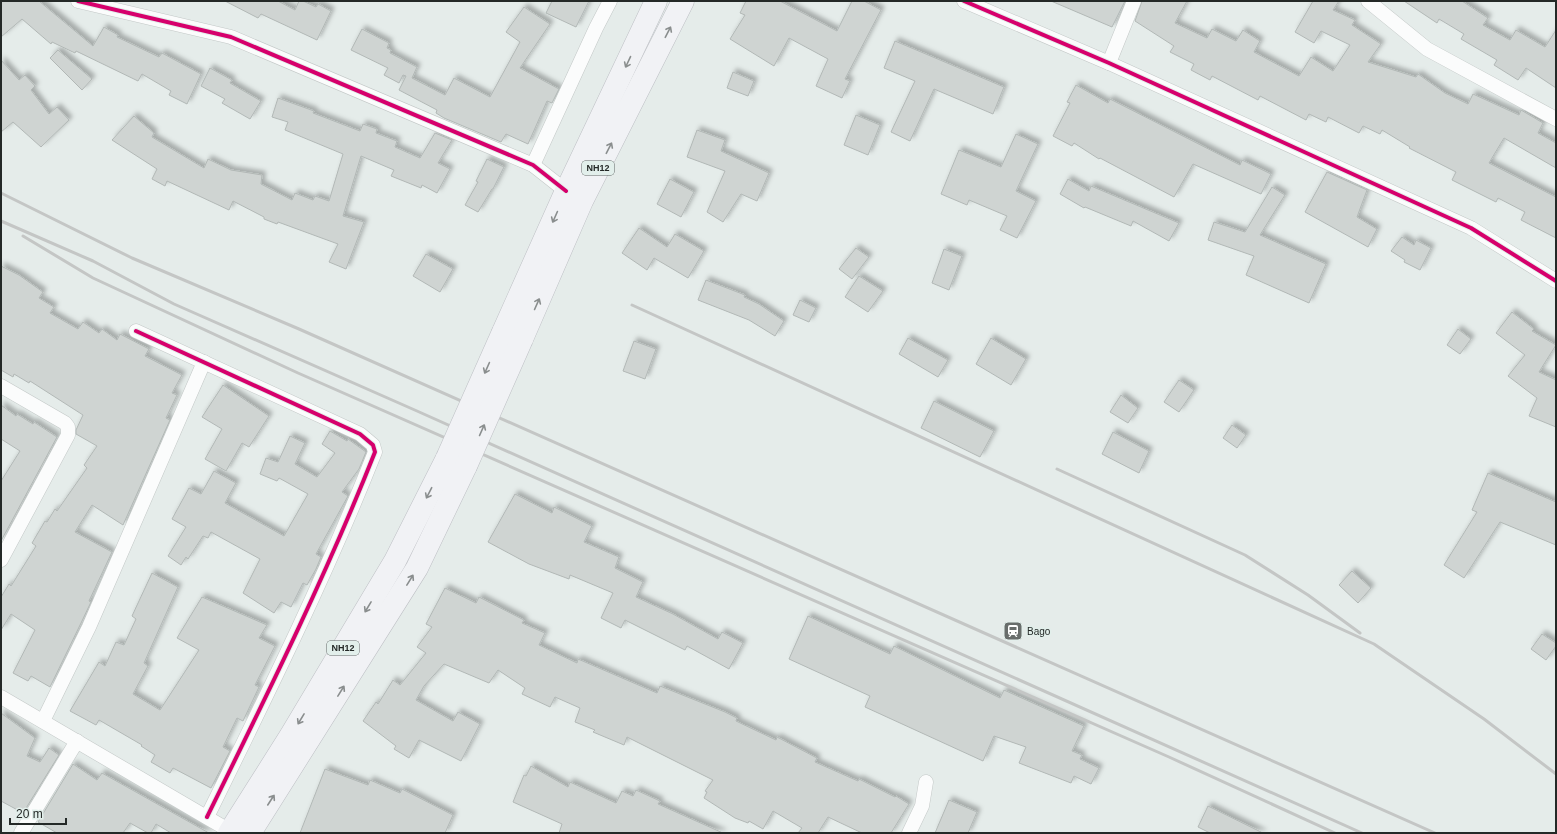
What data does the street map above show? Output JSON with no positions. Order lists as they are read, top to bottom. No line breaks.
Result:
{"streets":{"highway":["NH12"]},"places":{"station":["Bago"]},"scale_bar":"20 m"}
